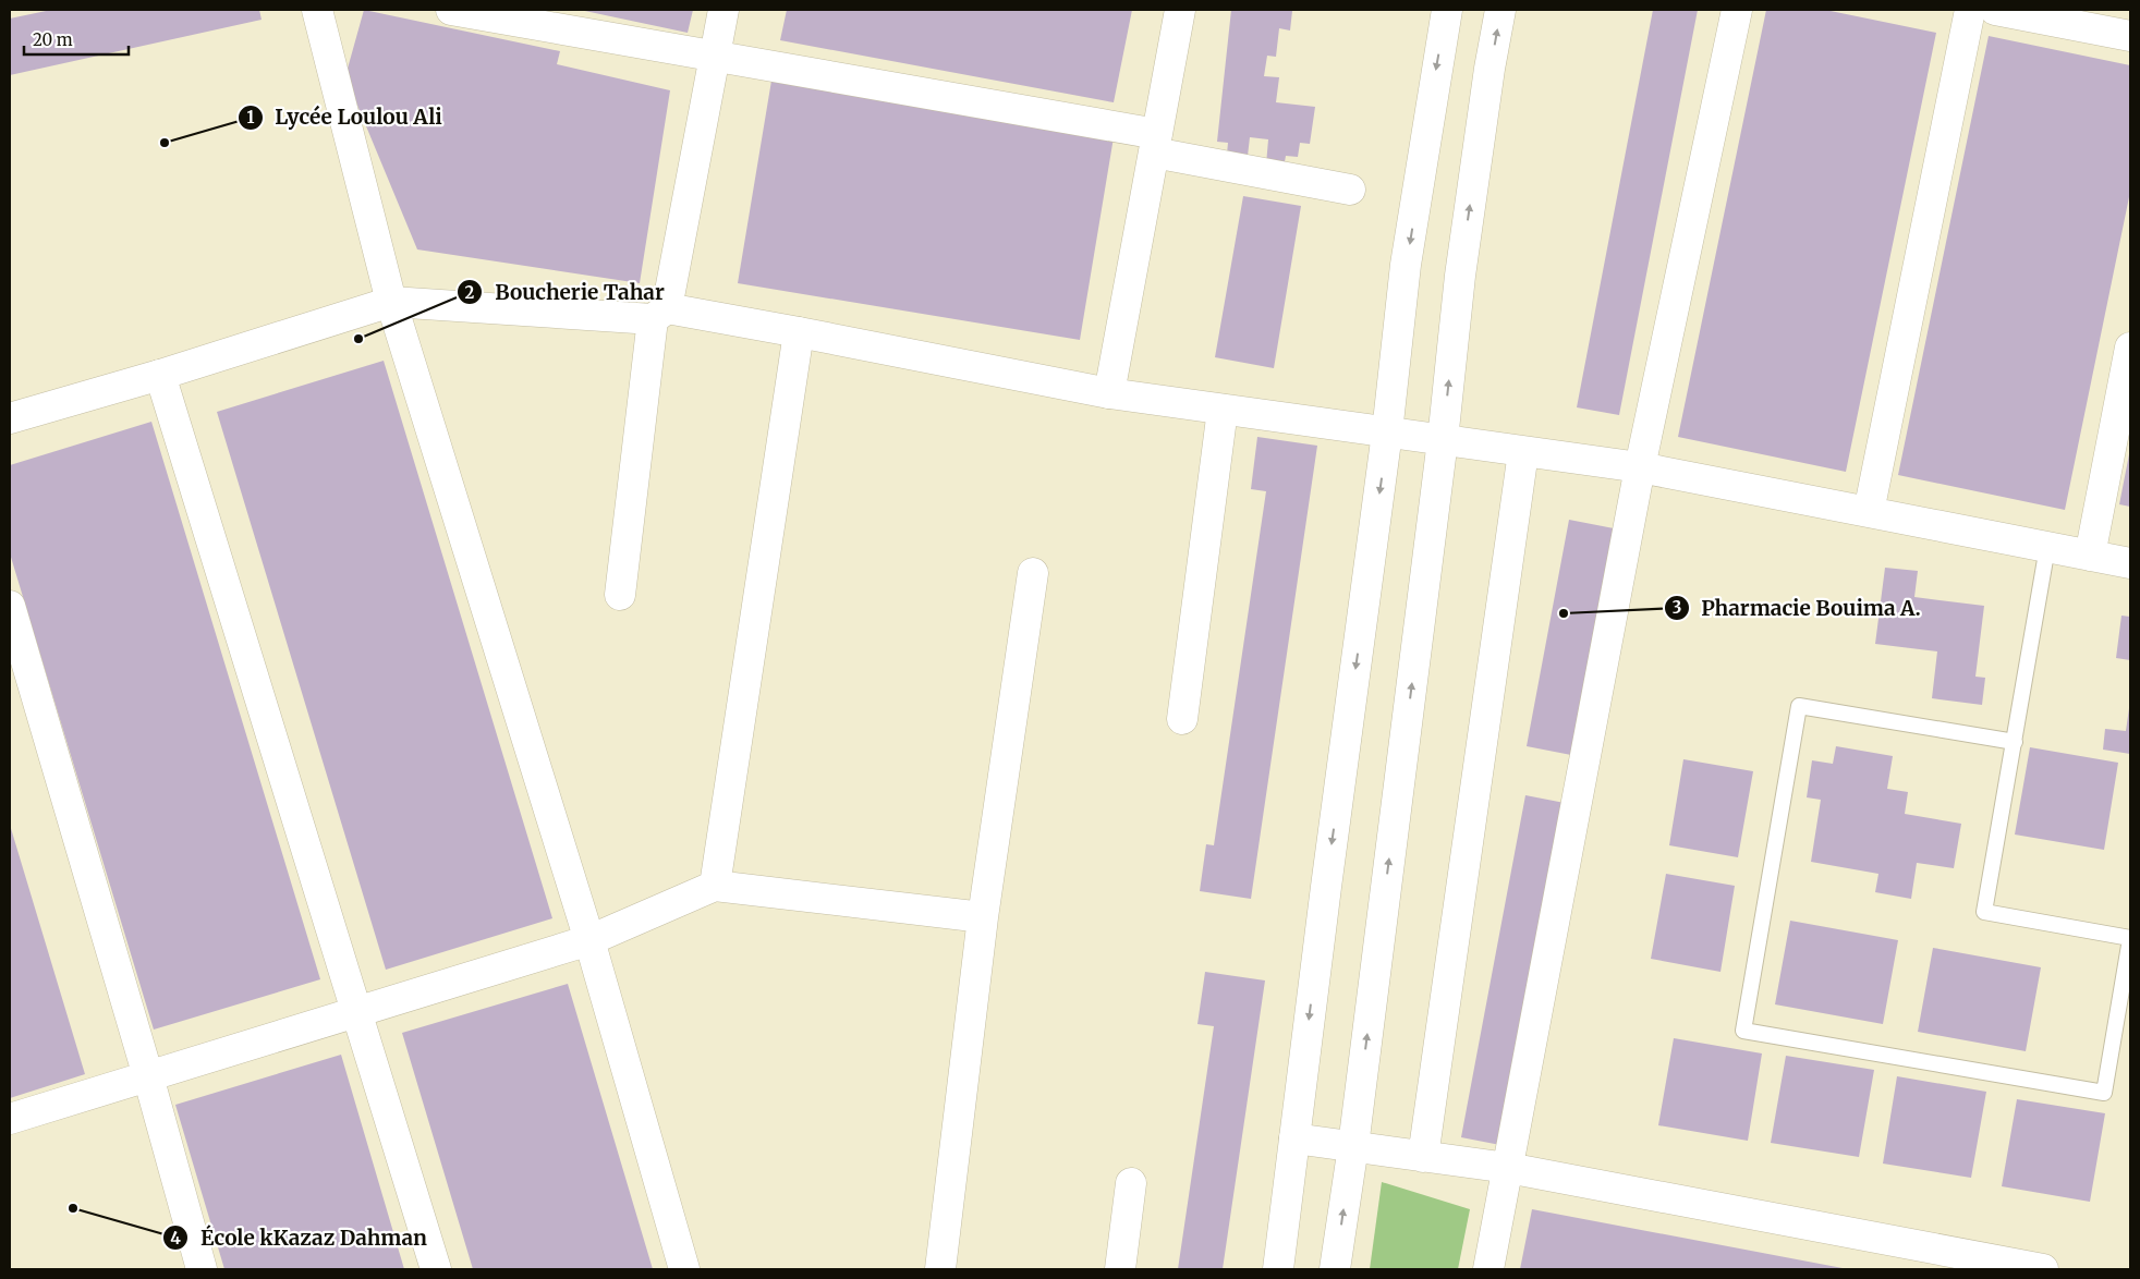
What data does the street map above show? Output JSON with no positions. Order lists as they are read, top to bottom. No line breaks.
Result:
{"places":["Lycée Loulou Ali","Boucherie Tahar","Pharmacie Bouima A.","École kKazaz Dahman"],"scale_bar":"20 m"}
